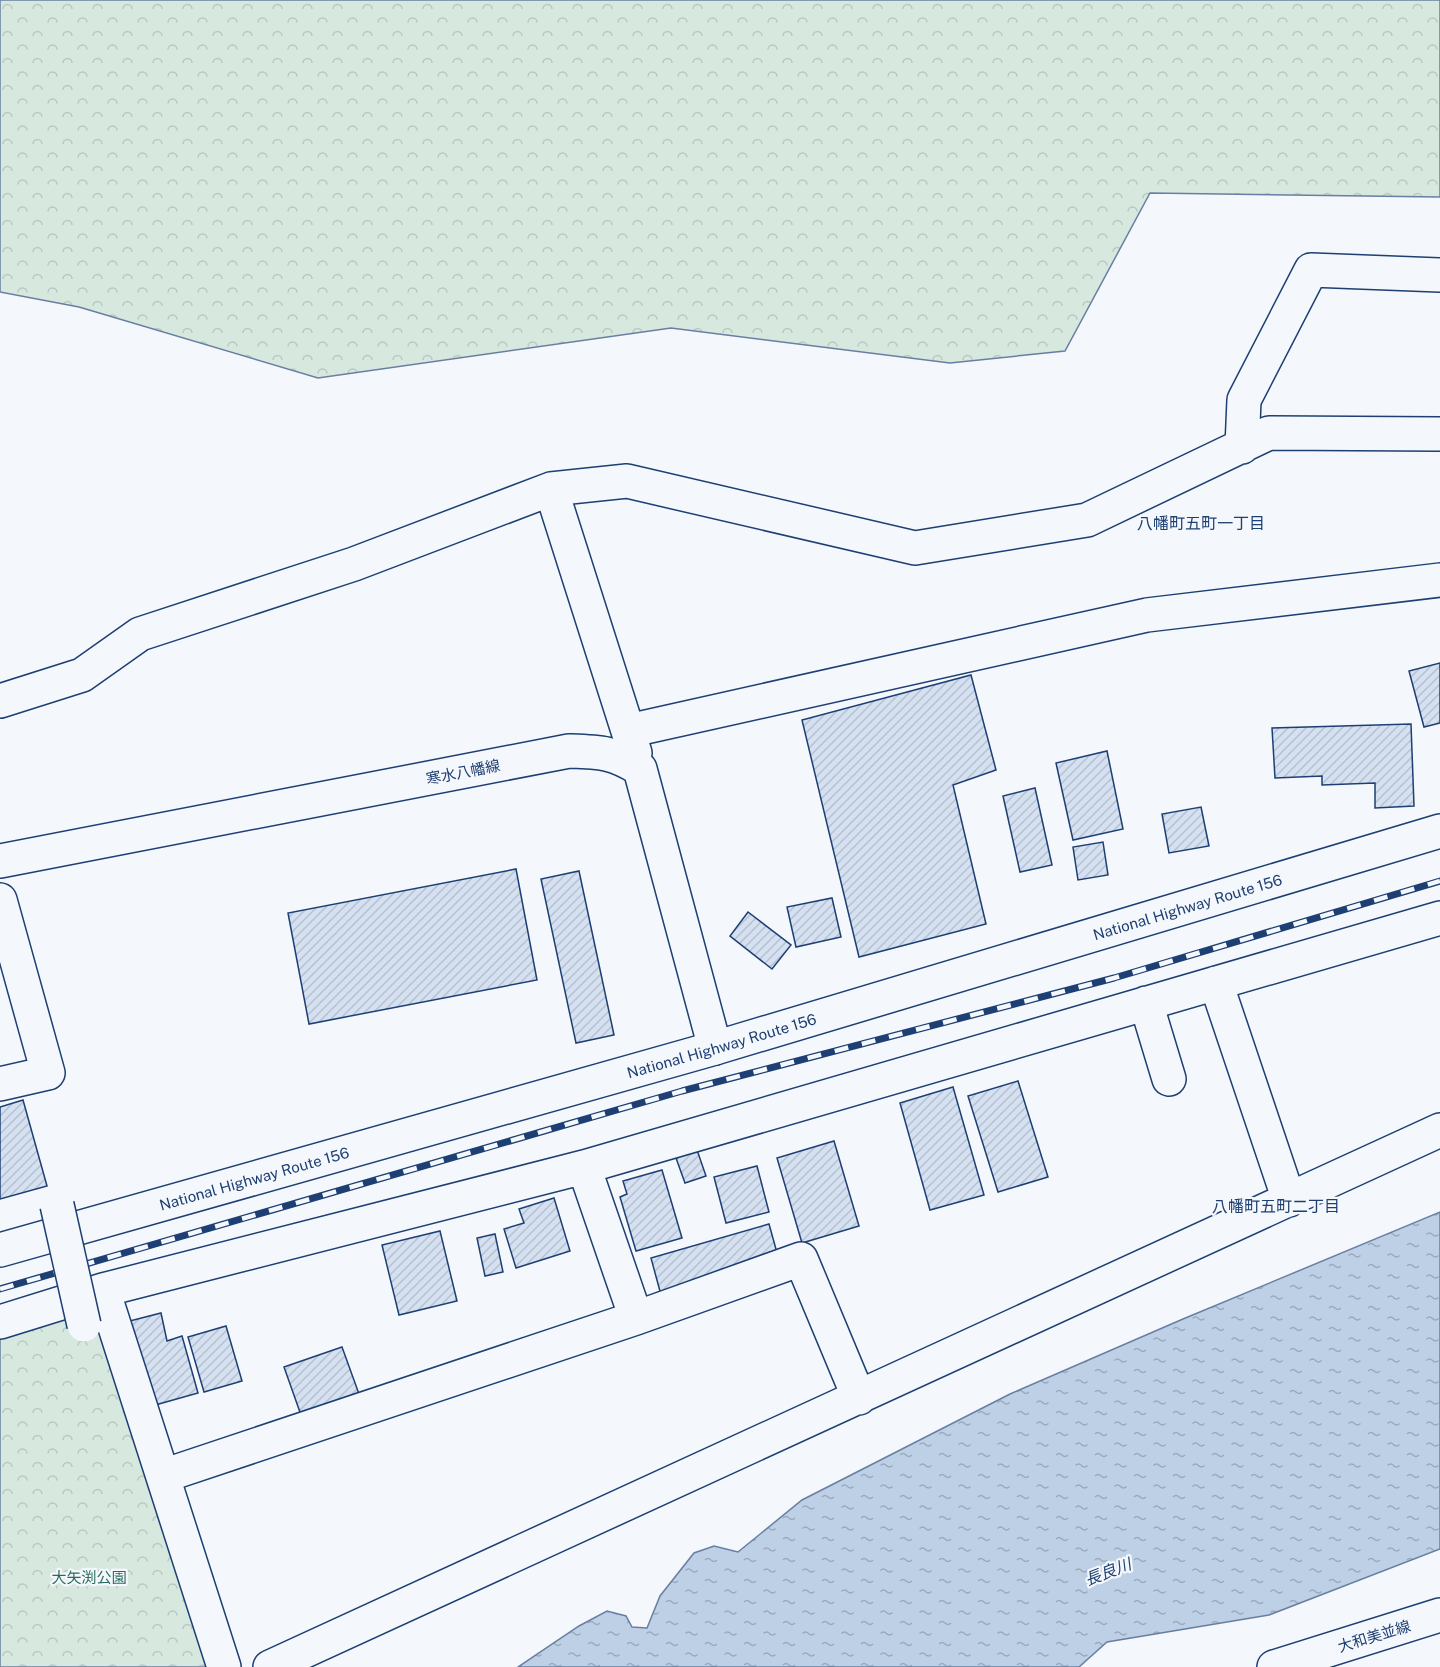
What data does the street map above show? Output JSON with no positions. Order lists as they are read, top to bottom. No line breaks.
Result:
{"streets":{"main road":["寒水八幡線","National Highway Route 156","大和美並線"]},"districts":["八幡町五町一丁目","八幡町五町二丁目"],"water":["長良川"],"parks":["大矢渕公園"]}
